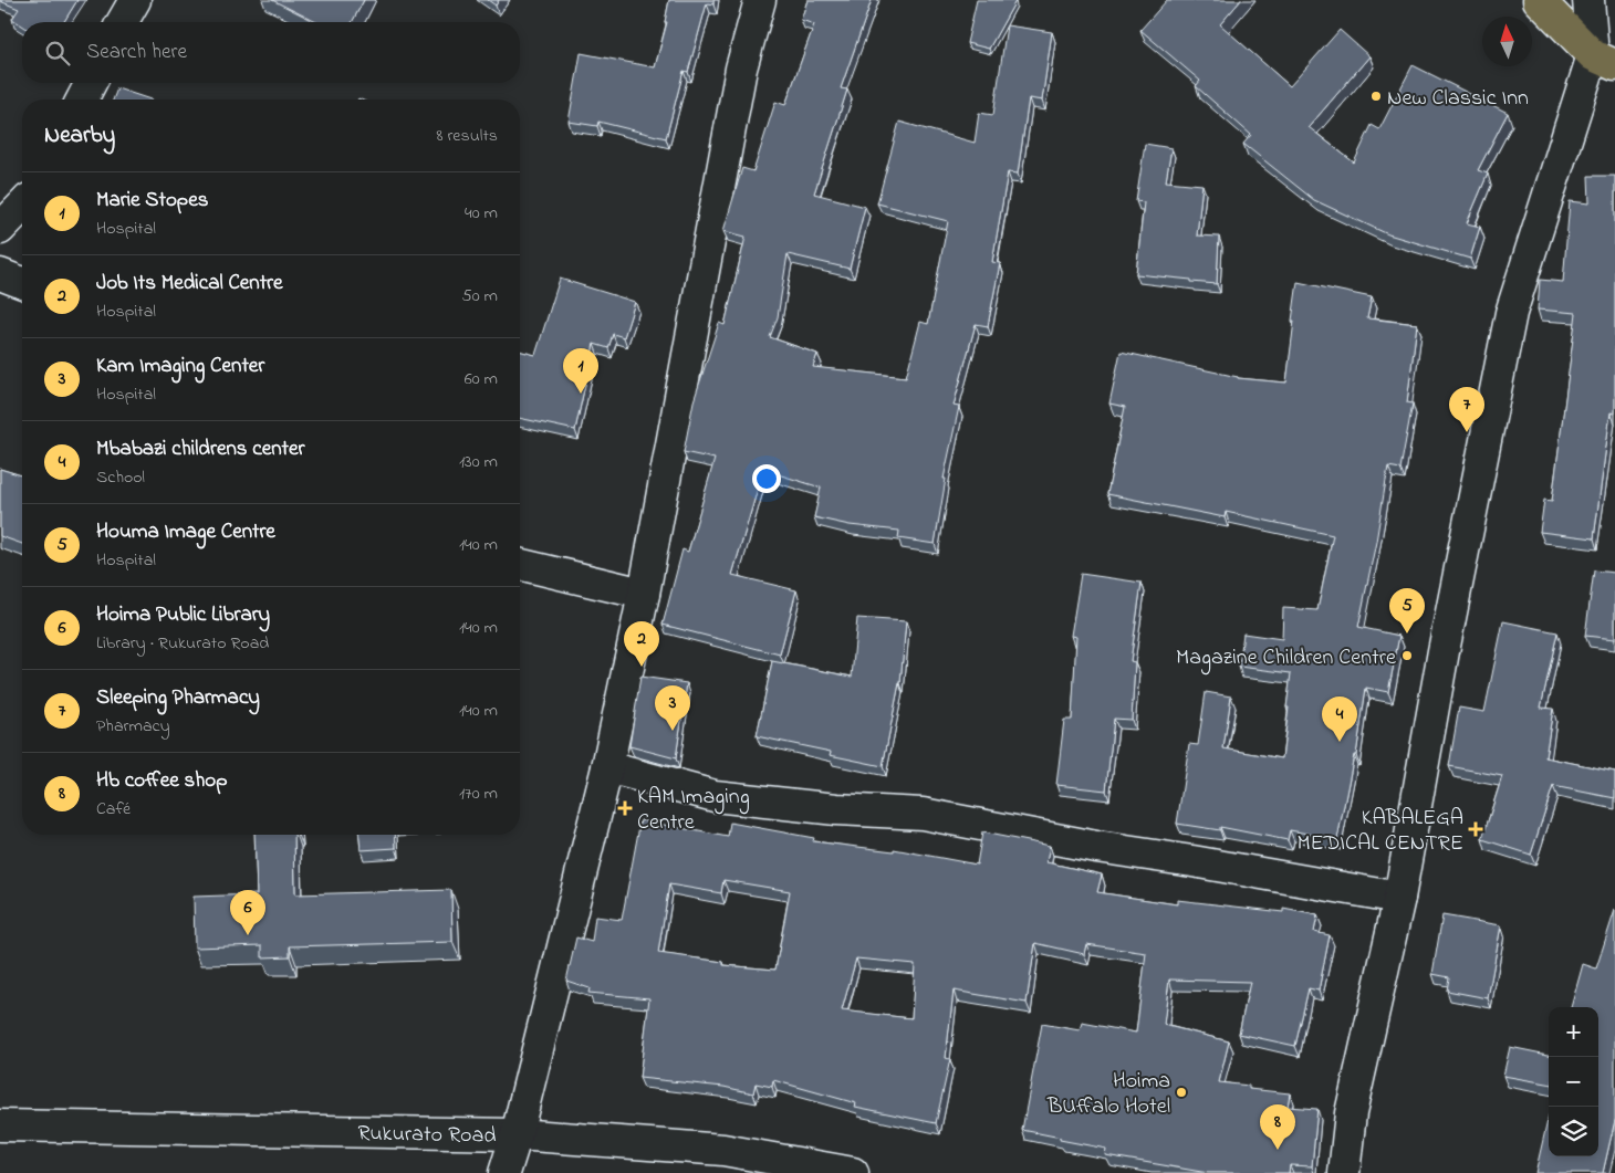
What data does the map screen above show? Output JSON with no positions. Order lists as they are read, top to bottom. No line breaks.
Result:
{"streets":{"street":["Rukurato Road"]},"places":{"other":["New Classic Inn","Magazine Children Centre","Hoima BUffalo Hotel"],"health":["KAM Imaging Centre","KABALEGA MEDICAL CENTRE"]},"north":"top","page":{"search":"Search here","heading":["Nearby","8 results"],"list":[{"mark":"1","name":"Marie Stopes","note":"Hospital","value":"40 m"},{"mark":"2","name":"Job Its Medical Centre","note":"Hospital","value":"50 m"},{"mark":"3","name":"Kam Imaging Center","note":"Hospital","value":"60 m"},{"mark":"4","name":"Mbabazi childrens center","note":"School","value":"130 m"},{"mark":"5","name":"Houma Image Centre","note":"Hospital","value":"140 m"},{"mark":"6","name":"Hoima Public Library","note":"Library · Rukurato Road","value":"140 m"},{"mark":"7","name":"Sleeping Pharmacy","note":"Pharmacy","value":"140 m"},{"mark":"8","name":"Hb coffee shop","note":"Café","value":"170 m"}],"pins":["1","7","5","2","3","4","6","8"],"map_buttons":["+","−"]}}
